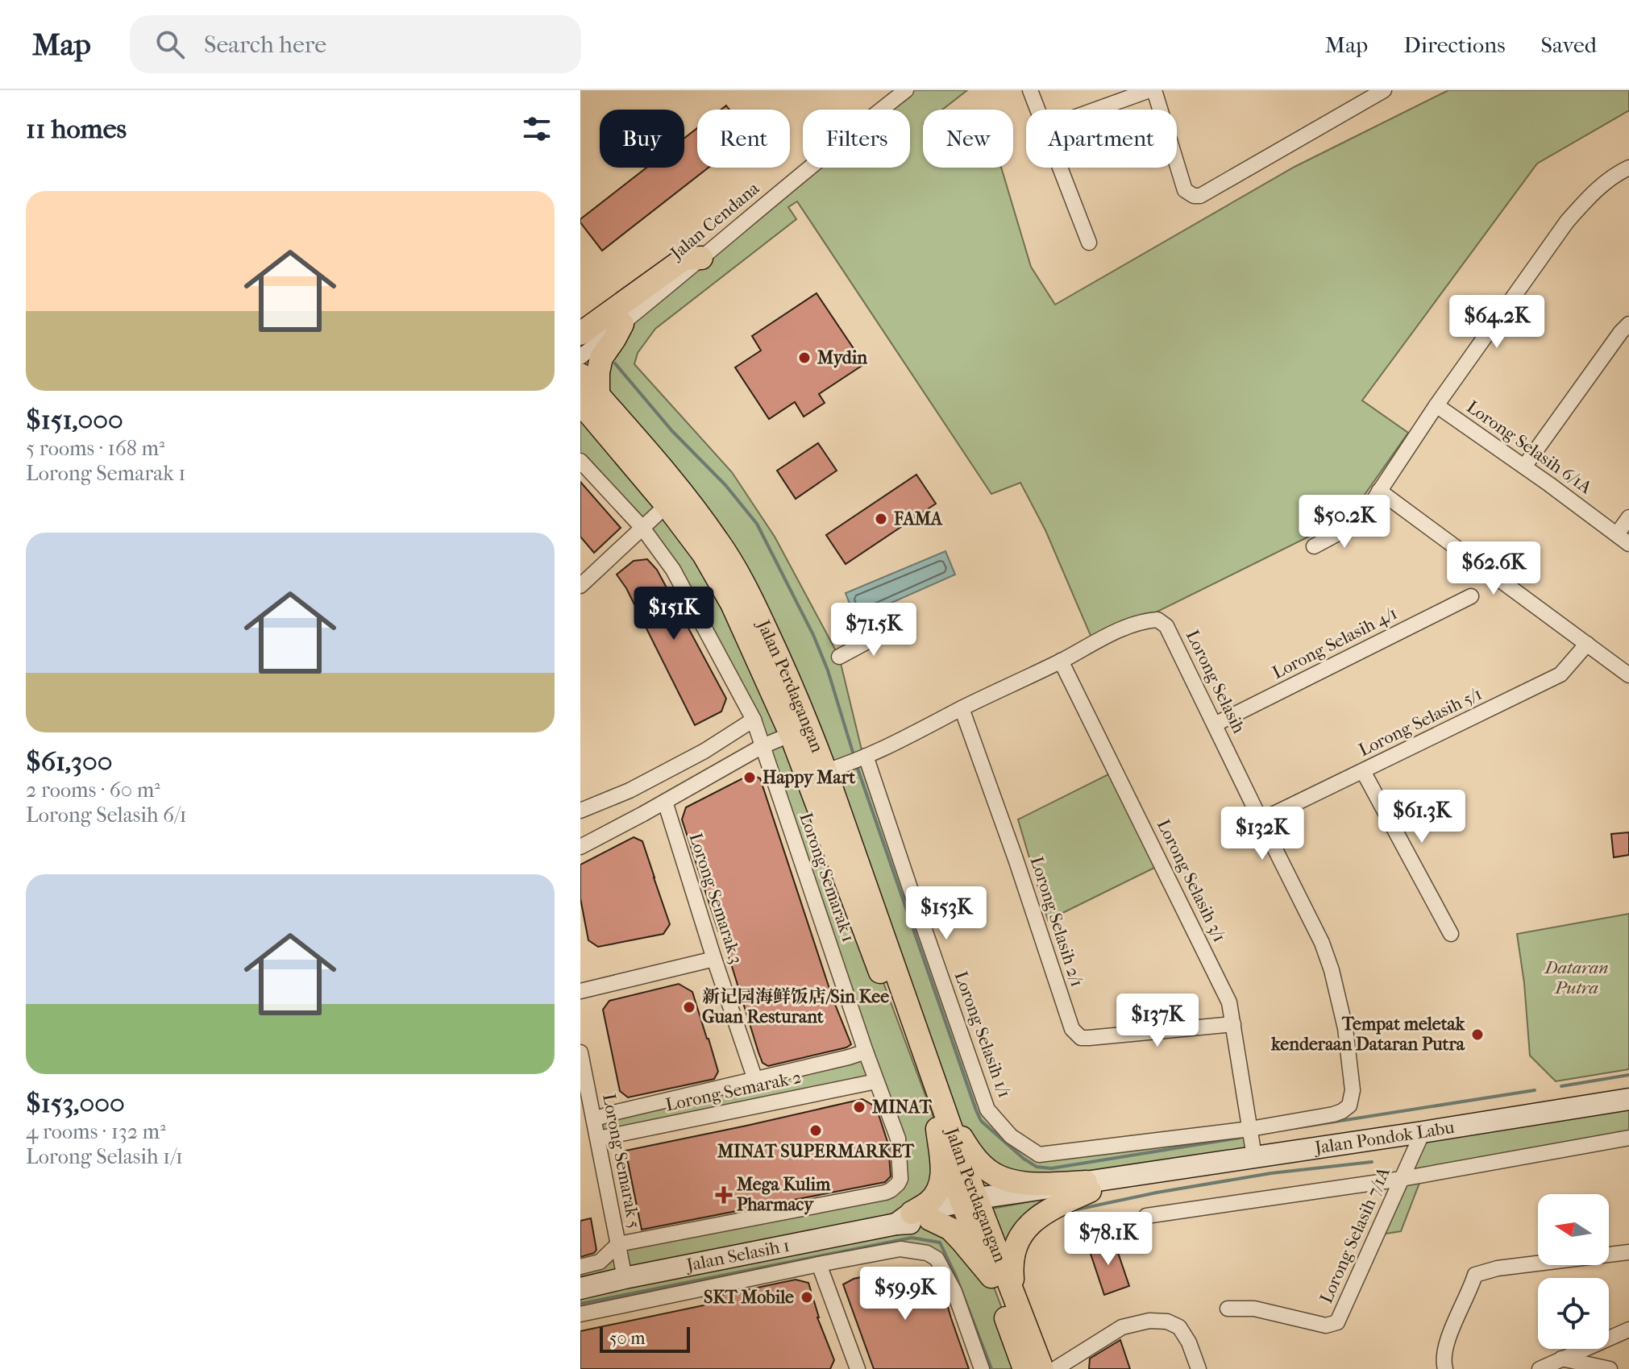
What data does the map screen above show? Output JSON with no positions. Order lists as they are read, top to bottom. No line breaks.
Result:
{"streets":{"main road":["Jalan Perdagangan","Jalan Pondok Labu","Jalan Selasih 1"],"street":["Jalan Cendana","Lorong Selasih 6/1A","Lorong Selasih 4/1","Lorong Selasih","Lorong Selasih 5/1","Lorong Semarak 1","Lorong Selasih 3/1","Lorong Semarak 3","Lorong Selasih 2/1","Lorong Selasih 1/1","Lorong Semarak 2","Lorong Semarak 5","Lorong Selasih 7/1A"]},"crossings":[["Lorong Selasih 4/1","Lorong Selasih"],["Lorong Selasih","Jalan Perdagangan"],["Lorong Selasih","Lorong Selasih 5/1"],["Lorong Selasih","Lorong Selasih 3/1"],["Lorong Selasih","Lorong Selasih 2/1"],["Lorong Selasih","Lorong Selasih 1/1"],["Jalan Perdagangan","Jalan Pondok Labu"],["Jalan Perdagangan","Jalan Selasih 1"],["Lorong Semarak 1","Lorong Semarak 2"],["Lorong Semarak 1","Lorong Semarak 5"],["Lorong Selasih 3/1","Lorong Selasih 2/1"],["Lorong Selasih 3/1","Lorong Selasih 1/1"],["Lorong Selasih 3/1","Jalan Pondok Labu"],["Lorong Semarak 2","Lorong Semarak 5"],["Jalan Pondok Labu","Lorong Selasih 7/1A"],["Jalan Pondok Labu","Jalan Selasih 1"],["Lorong Semarak 5","Jalan Selasih 1"]],"parks":["Dataran Putra"],"places":{"other":["Mydin","FAMA","Happy Mart","新记园海鲜饭店/Sin Kee Guan Resturant","Tempat meletak kenderaan Dataran Putra","MINAT","MINAT SUPERMARKET","SKT Mobile"],"health":["Mega Kulim Pharmacy"]},"scale_bar":"50 m","north":"left","page":{"header":"Map","search":"Search here","nav":["Map","Directions","Saved"],"heading":"11 homes","chip":["Buy","Rent","Filters","New","Apartment"],"list":[{"name":"$151,000","note":"5 rooms · 168 m² · Lorong Semarak 1"},{"name":"$61,300","note":"2 rooms · 60 m² · Lorong Selasih 6/1"},{"name":"$153,000","note":"4 rooms · 132 m² · Lorong Selasih 1/1"}],"price":["$64.2K","$50.2K","$62.6K","$151K","$71.5K","$61.3K","$132K","$153K","$137K","$78.1K","$59.9K"],"scale":"50 m"}}
